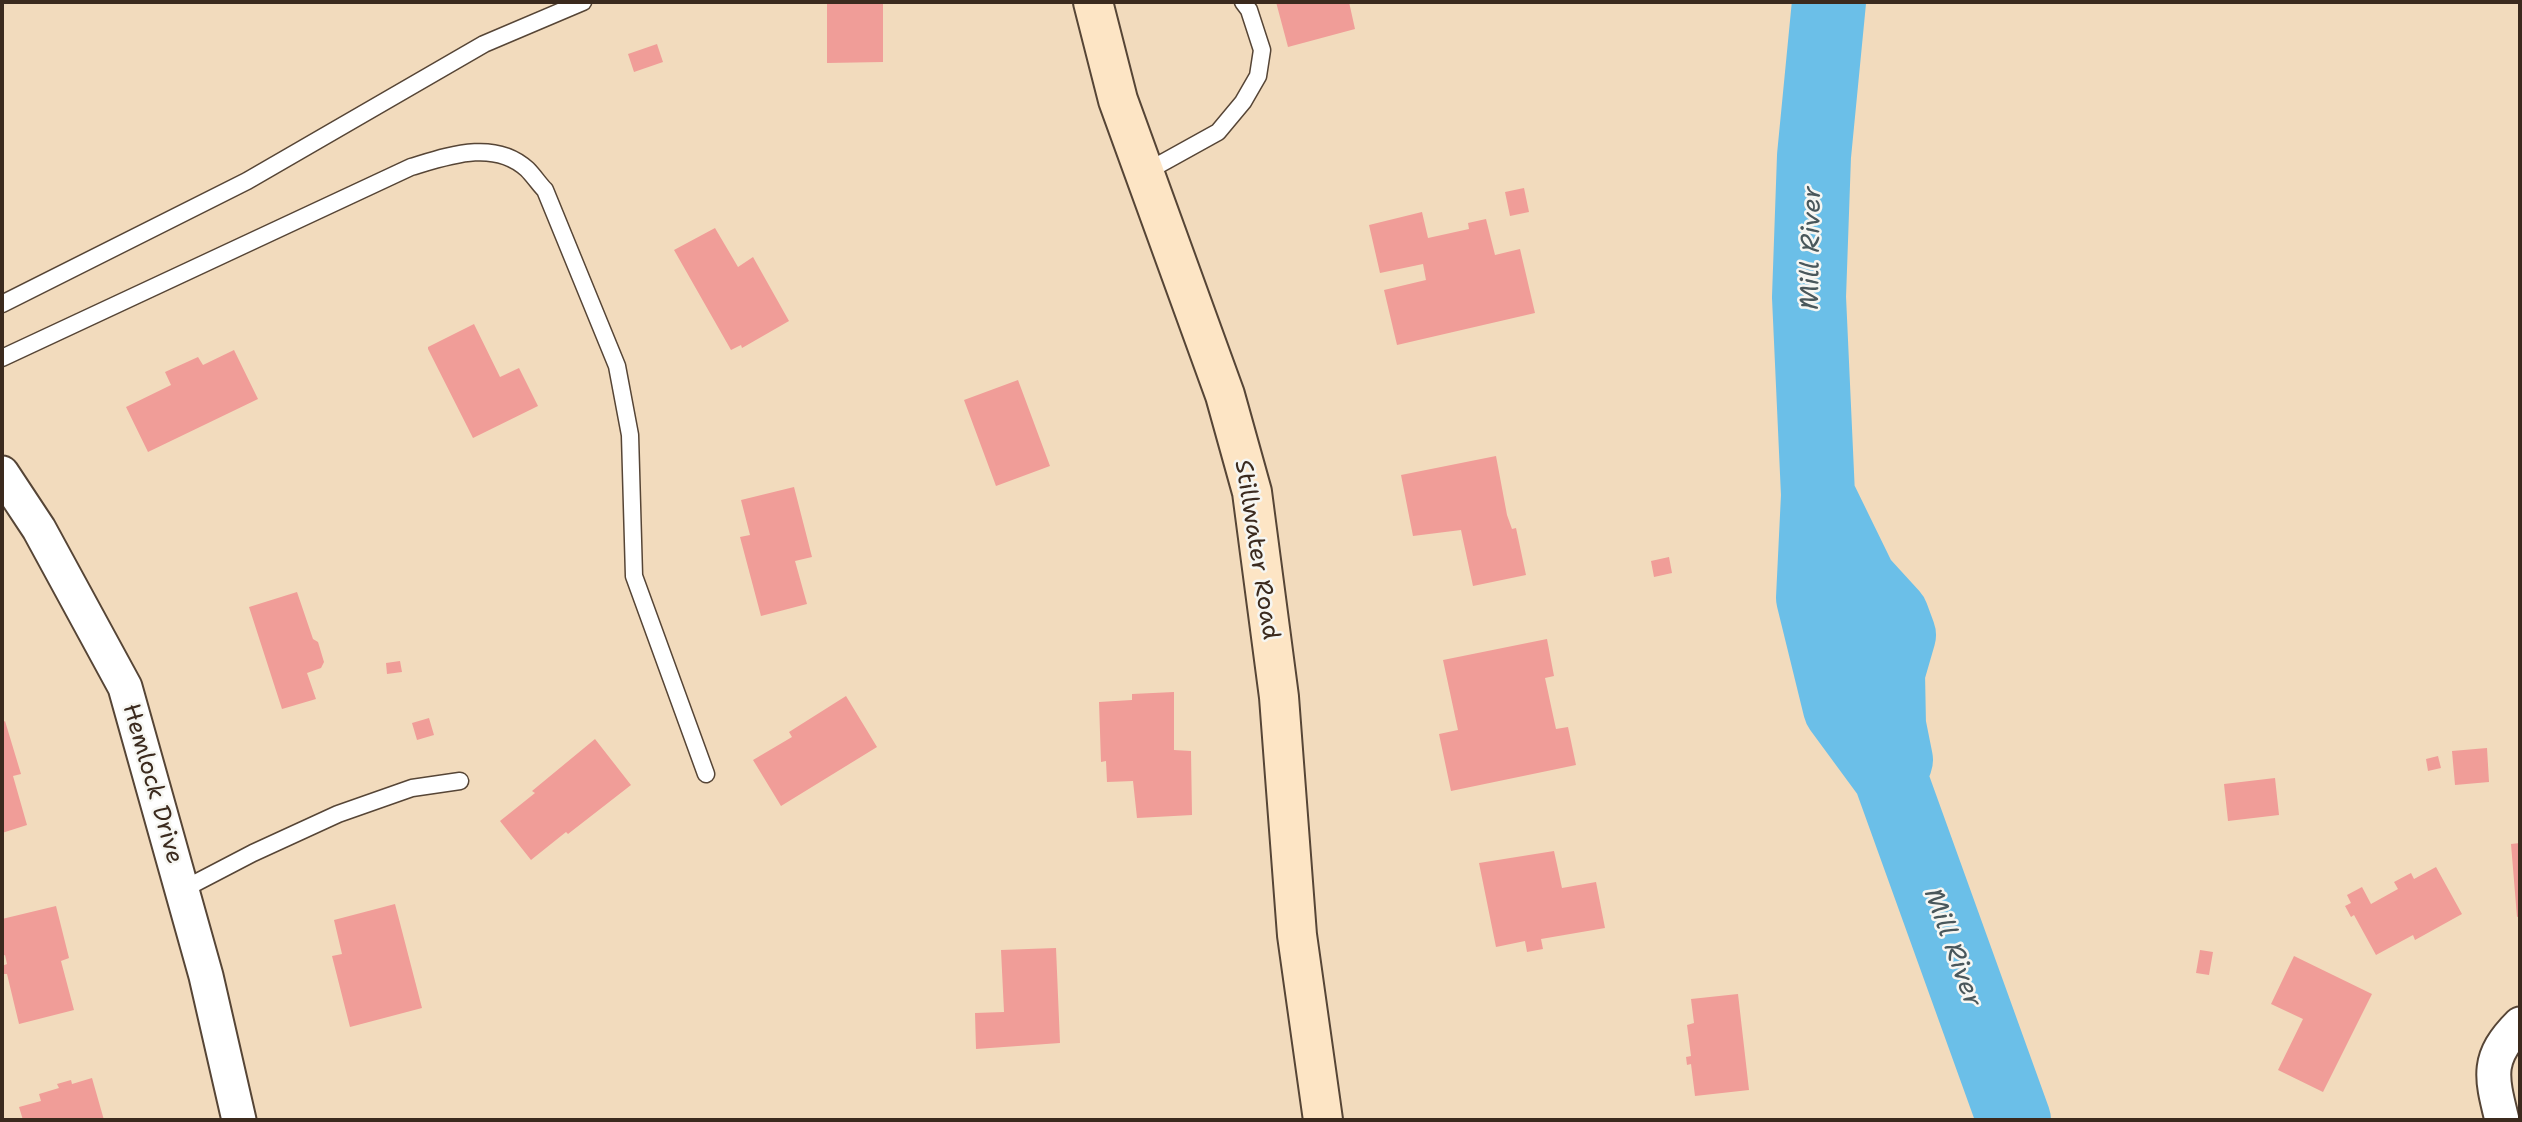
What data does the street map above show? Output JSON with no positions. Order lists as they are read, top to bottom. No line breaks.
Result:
{"streets":{"main road":["Stillwater Road"],"street":["Hemlock Drive"]},"water":["Mill River"]}
